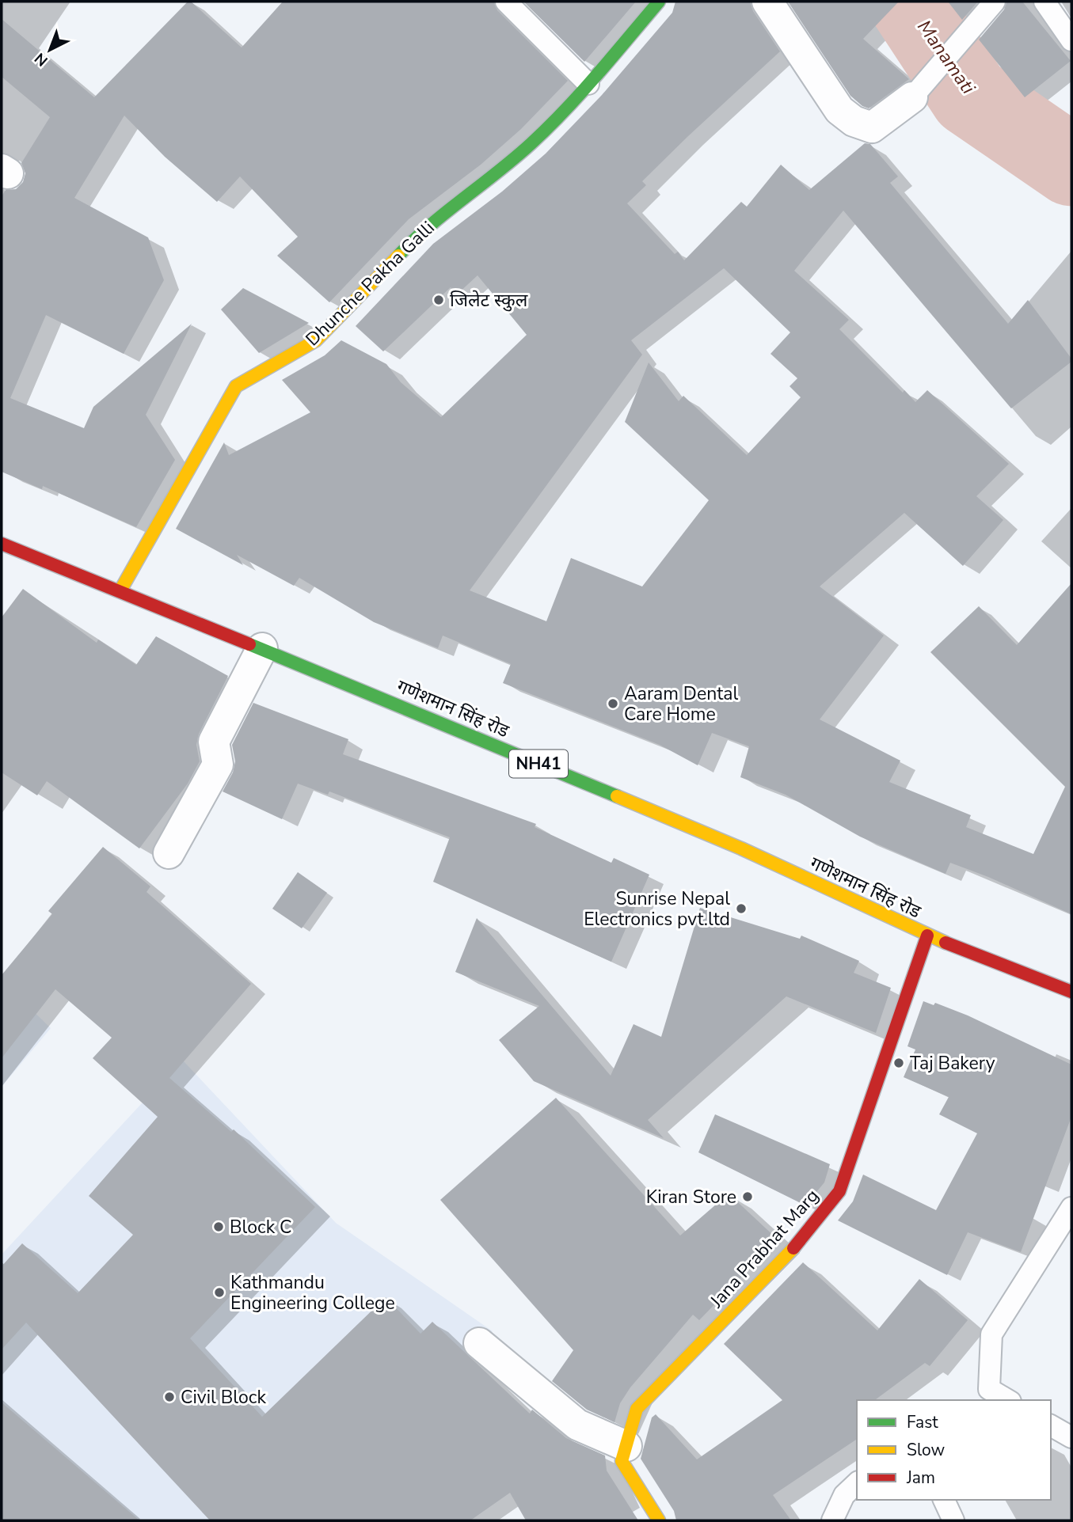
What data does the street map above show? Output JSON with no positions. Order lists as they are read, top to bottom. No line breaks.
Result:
{"streets":{"main road":["Dhunche Pakha Galli","गणेशमान सिंह रोड","NH41","Jana Prabhat Marg"]},"crossings":[["Dhunche Pakha Galli","गणेशमान सिंह रोड"],["गणेशमान सिंह रोड","Jana Prabhat Marg"]],"water":["Manamati"],"places":["जिलेट स्कुल","Aaram Dental Care Home","Sunrise Nepal Electronics pvt.ltd","Taj Bakery","Kiran Store","Block C","Kathmandu Engineering College","Civil Block"],"legend":["Fast","Slow","Jam"],"north":"bottom left"}
